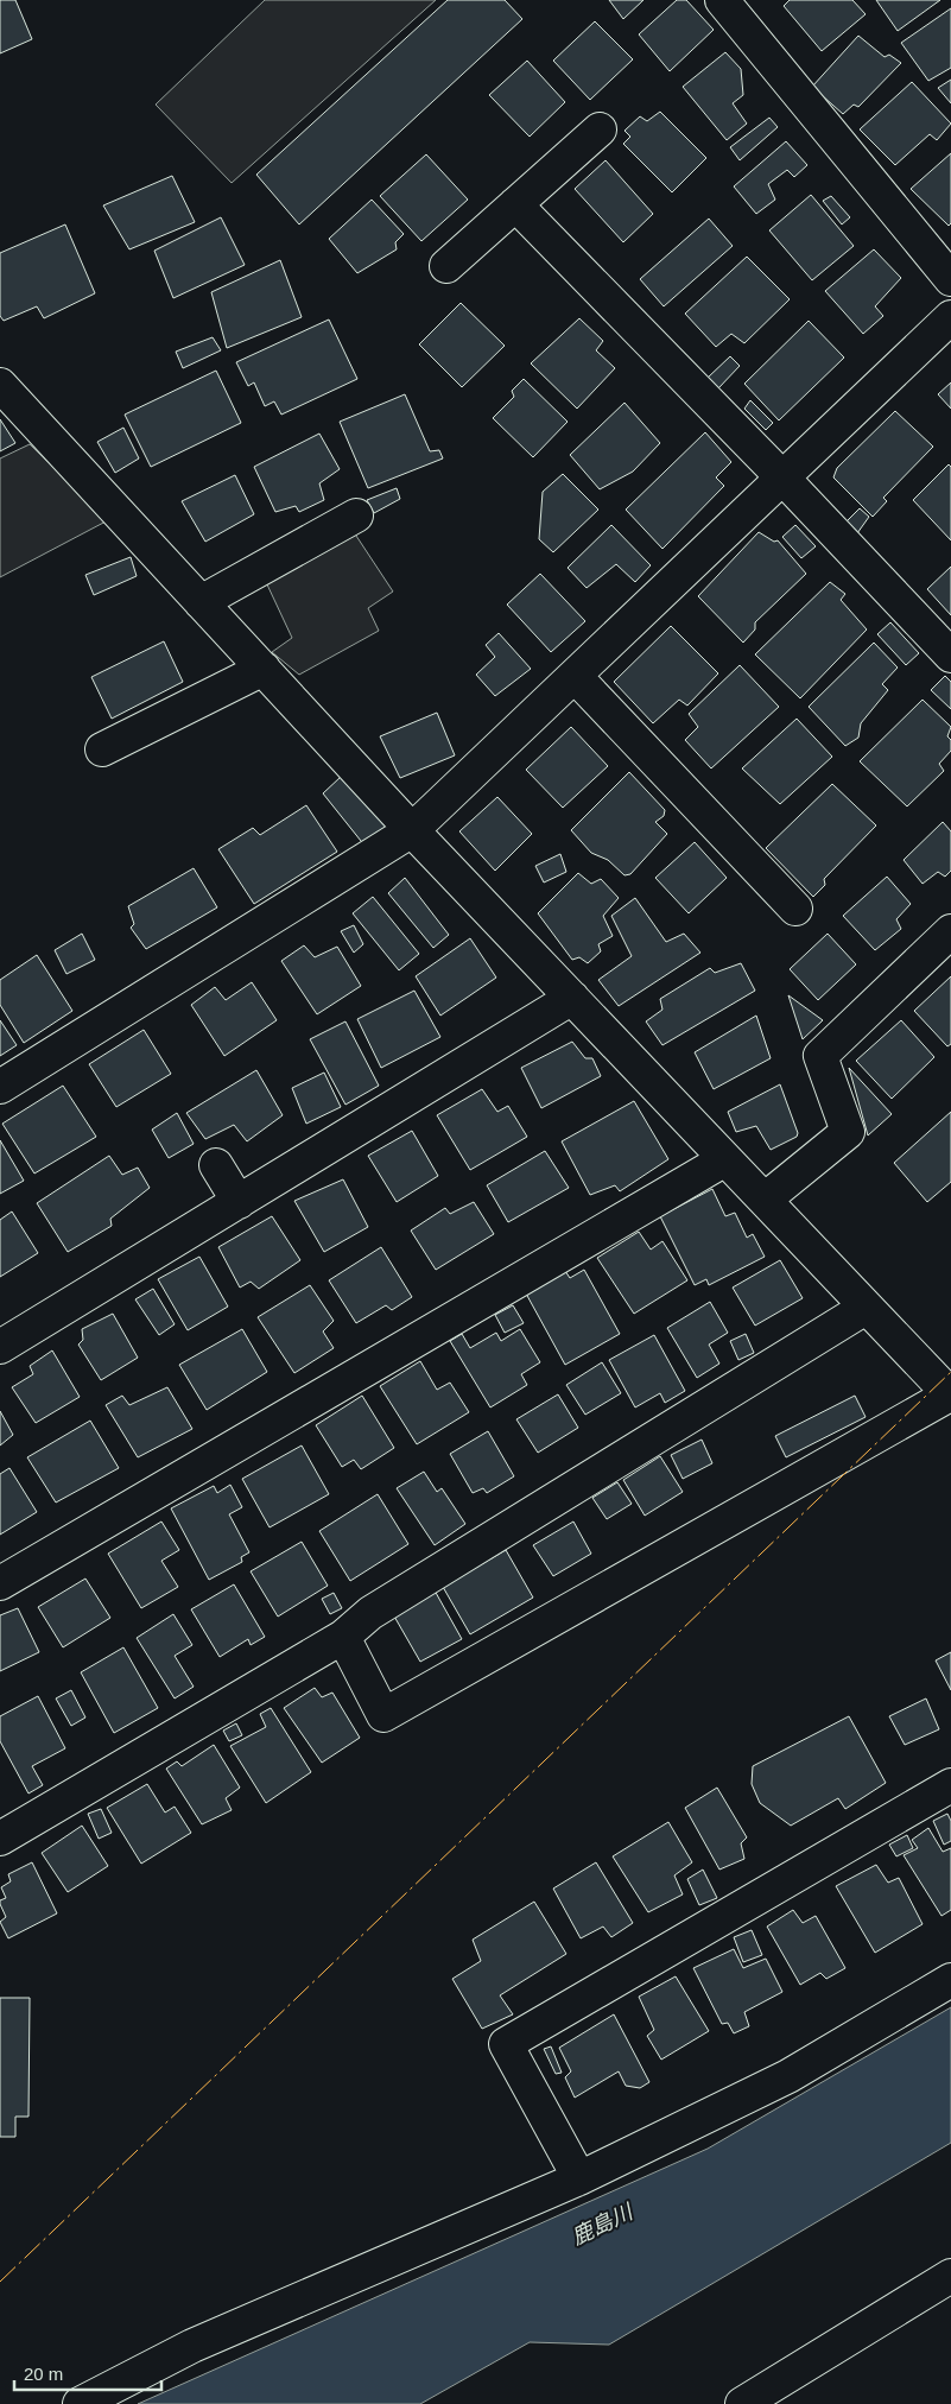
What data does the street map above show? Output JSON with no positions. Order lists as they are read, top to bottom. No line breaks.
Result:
{"water":["鹿島川"],"scale_bar":"20 m"}
